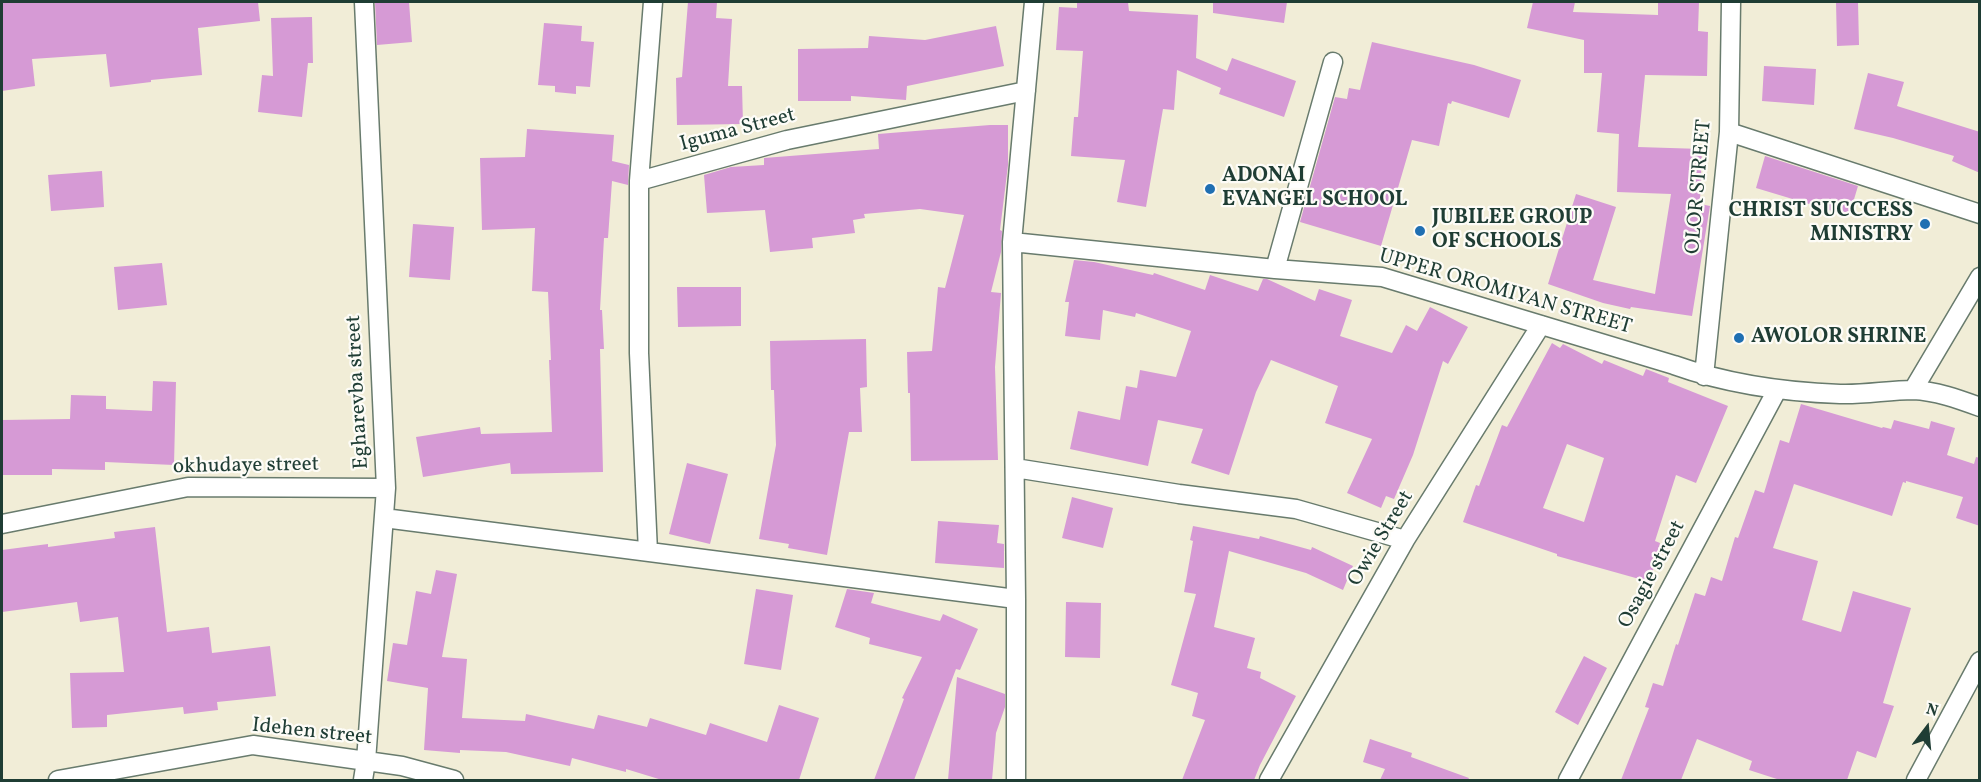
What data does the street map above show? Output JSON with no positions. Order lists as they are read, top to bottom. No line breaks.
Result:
{"streets":{"street":["Iguma Street","OLOR STREET","UPPER OROMIYAN STREET","Egharevba street","okhudaye street","Owie Street","Osagie street","Idehen street"]},"crossings":[["OLOR STREET","UPPER OROMIYAN STREET"],["UPPER OROMIYAN STREET","Owie Street"],["UPPER OROMIYAN STREET","Osagie street"],["Egharevba street","okhudaye street"],["Egharevba street","Idehen street"]],"places":["ADONAI EVANGEL SCHOOL","CHRIST SUCCCESS MINISTRY","JUBILEE GROUP OF SCHOOLS","AWOLOR SHRINE"],"north":"top"}
